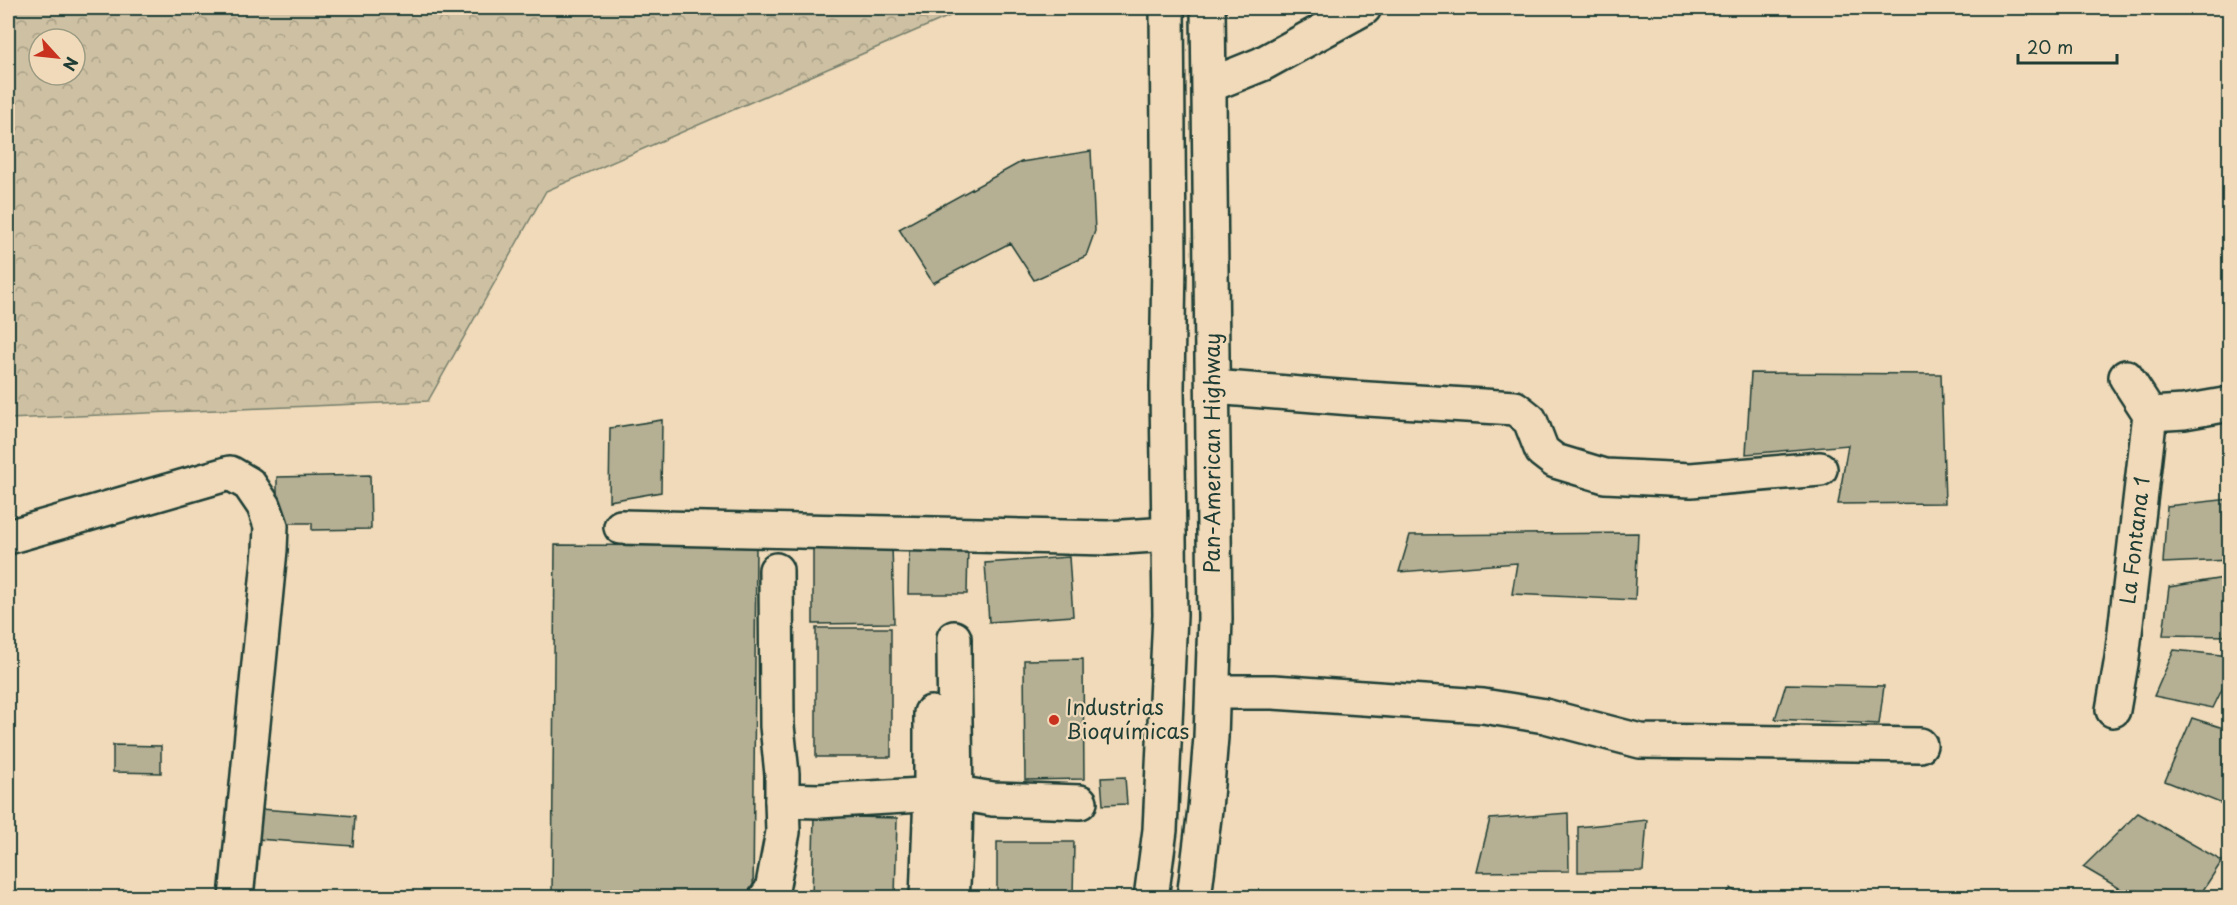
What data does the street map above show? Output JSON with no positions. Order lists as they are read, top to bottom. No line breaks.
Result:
{"streets":{"main road":["Pan-American Highway","La Fontana 1"]},"places":["Industrias Bioquímicas"],"scale_bar":"20 m","north":"bottom right"}
